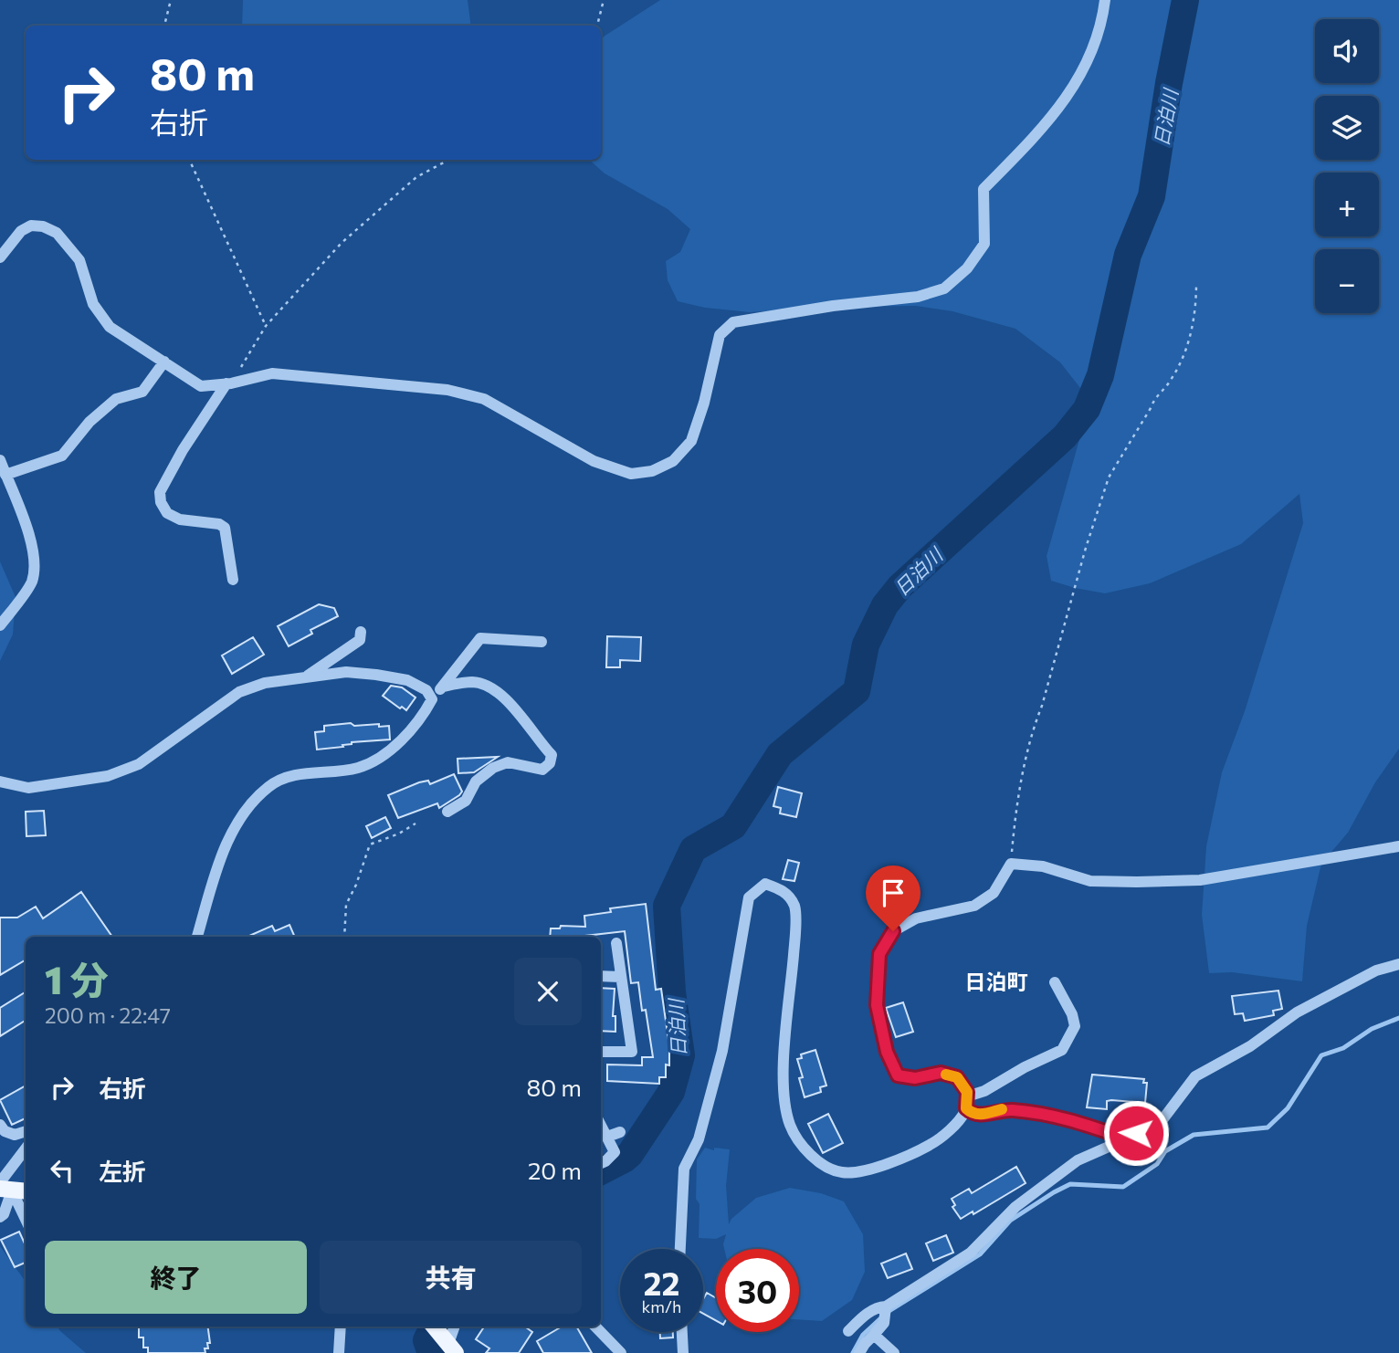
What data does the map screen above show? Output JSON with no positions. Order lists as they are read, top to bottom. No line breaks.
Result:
{"districts":["日泊町"],"water":["日泊川"],"page":{"map_buttons":["+","−"],"turn":["80 m","右折"],"heading":["1 分","200 m · 22:47"],"list":[{"name":"右折","value":"80 m"},{"name":"左折","value":"20 m"}],"buttons":["終了","共有"],"speed":"22 km/h","limit":"30"}}
